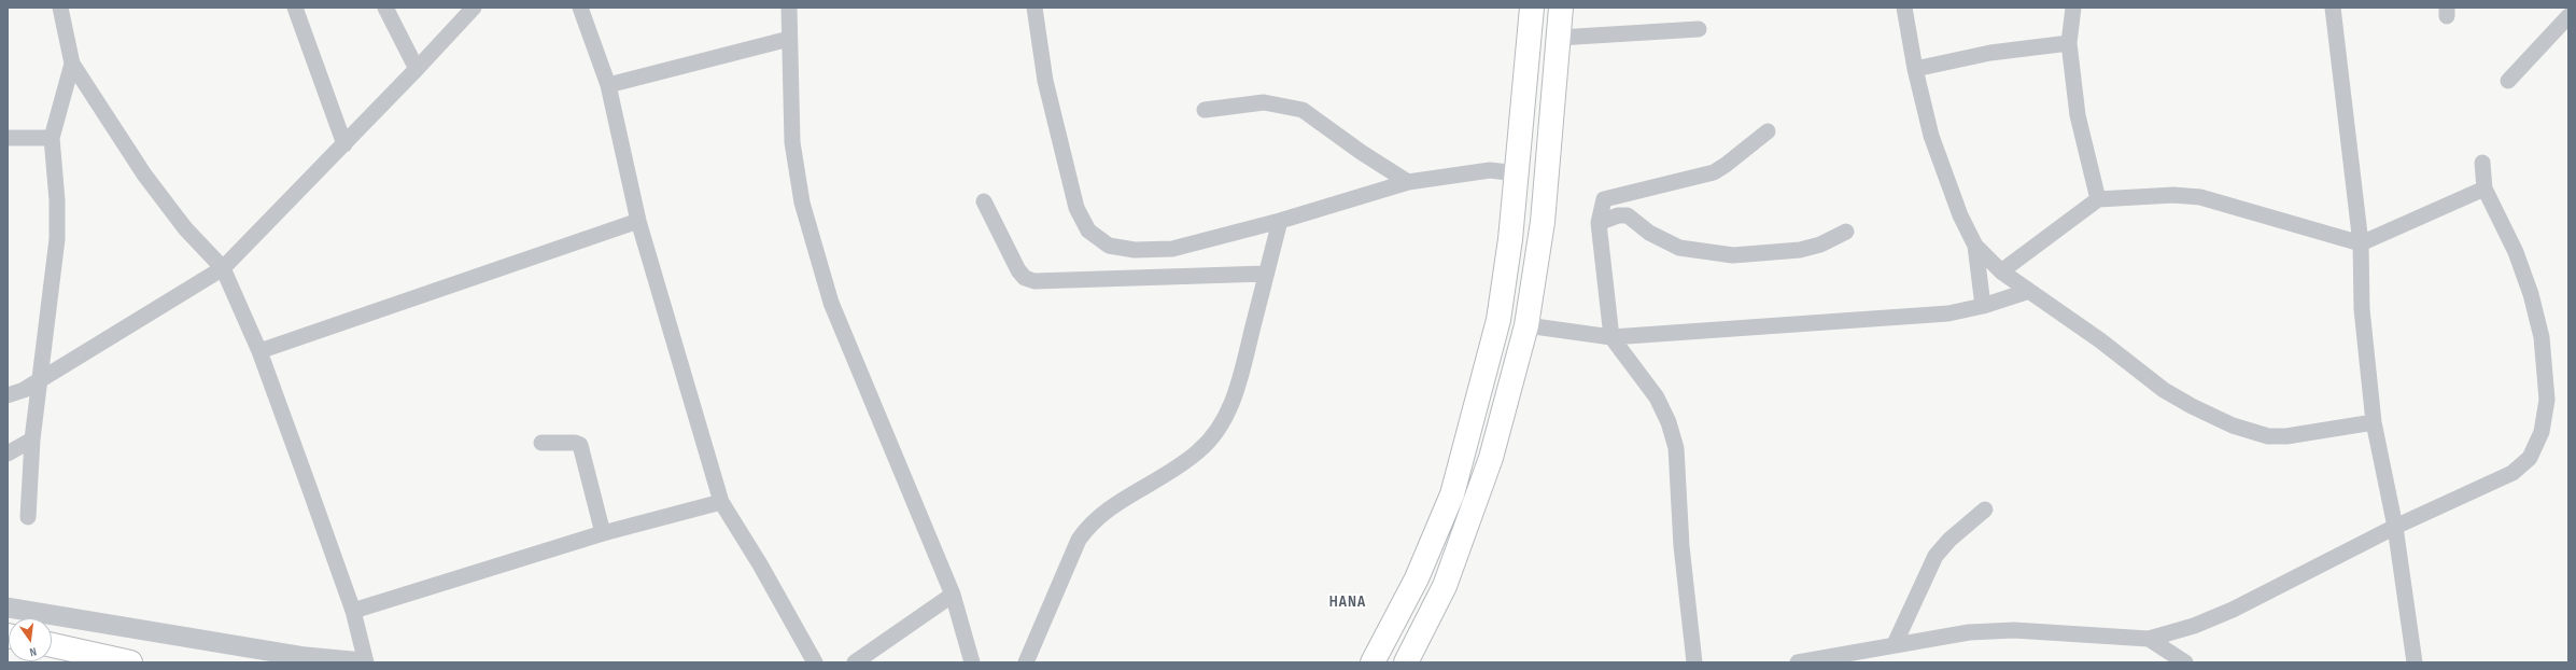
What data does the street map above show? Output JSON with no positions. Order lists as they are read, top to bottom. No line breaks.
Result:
{"districts":["HANA"],"north":"bottom"}
